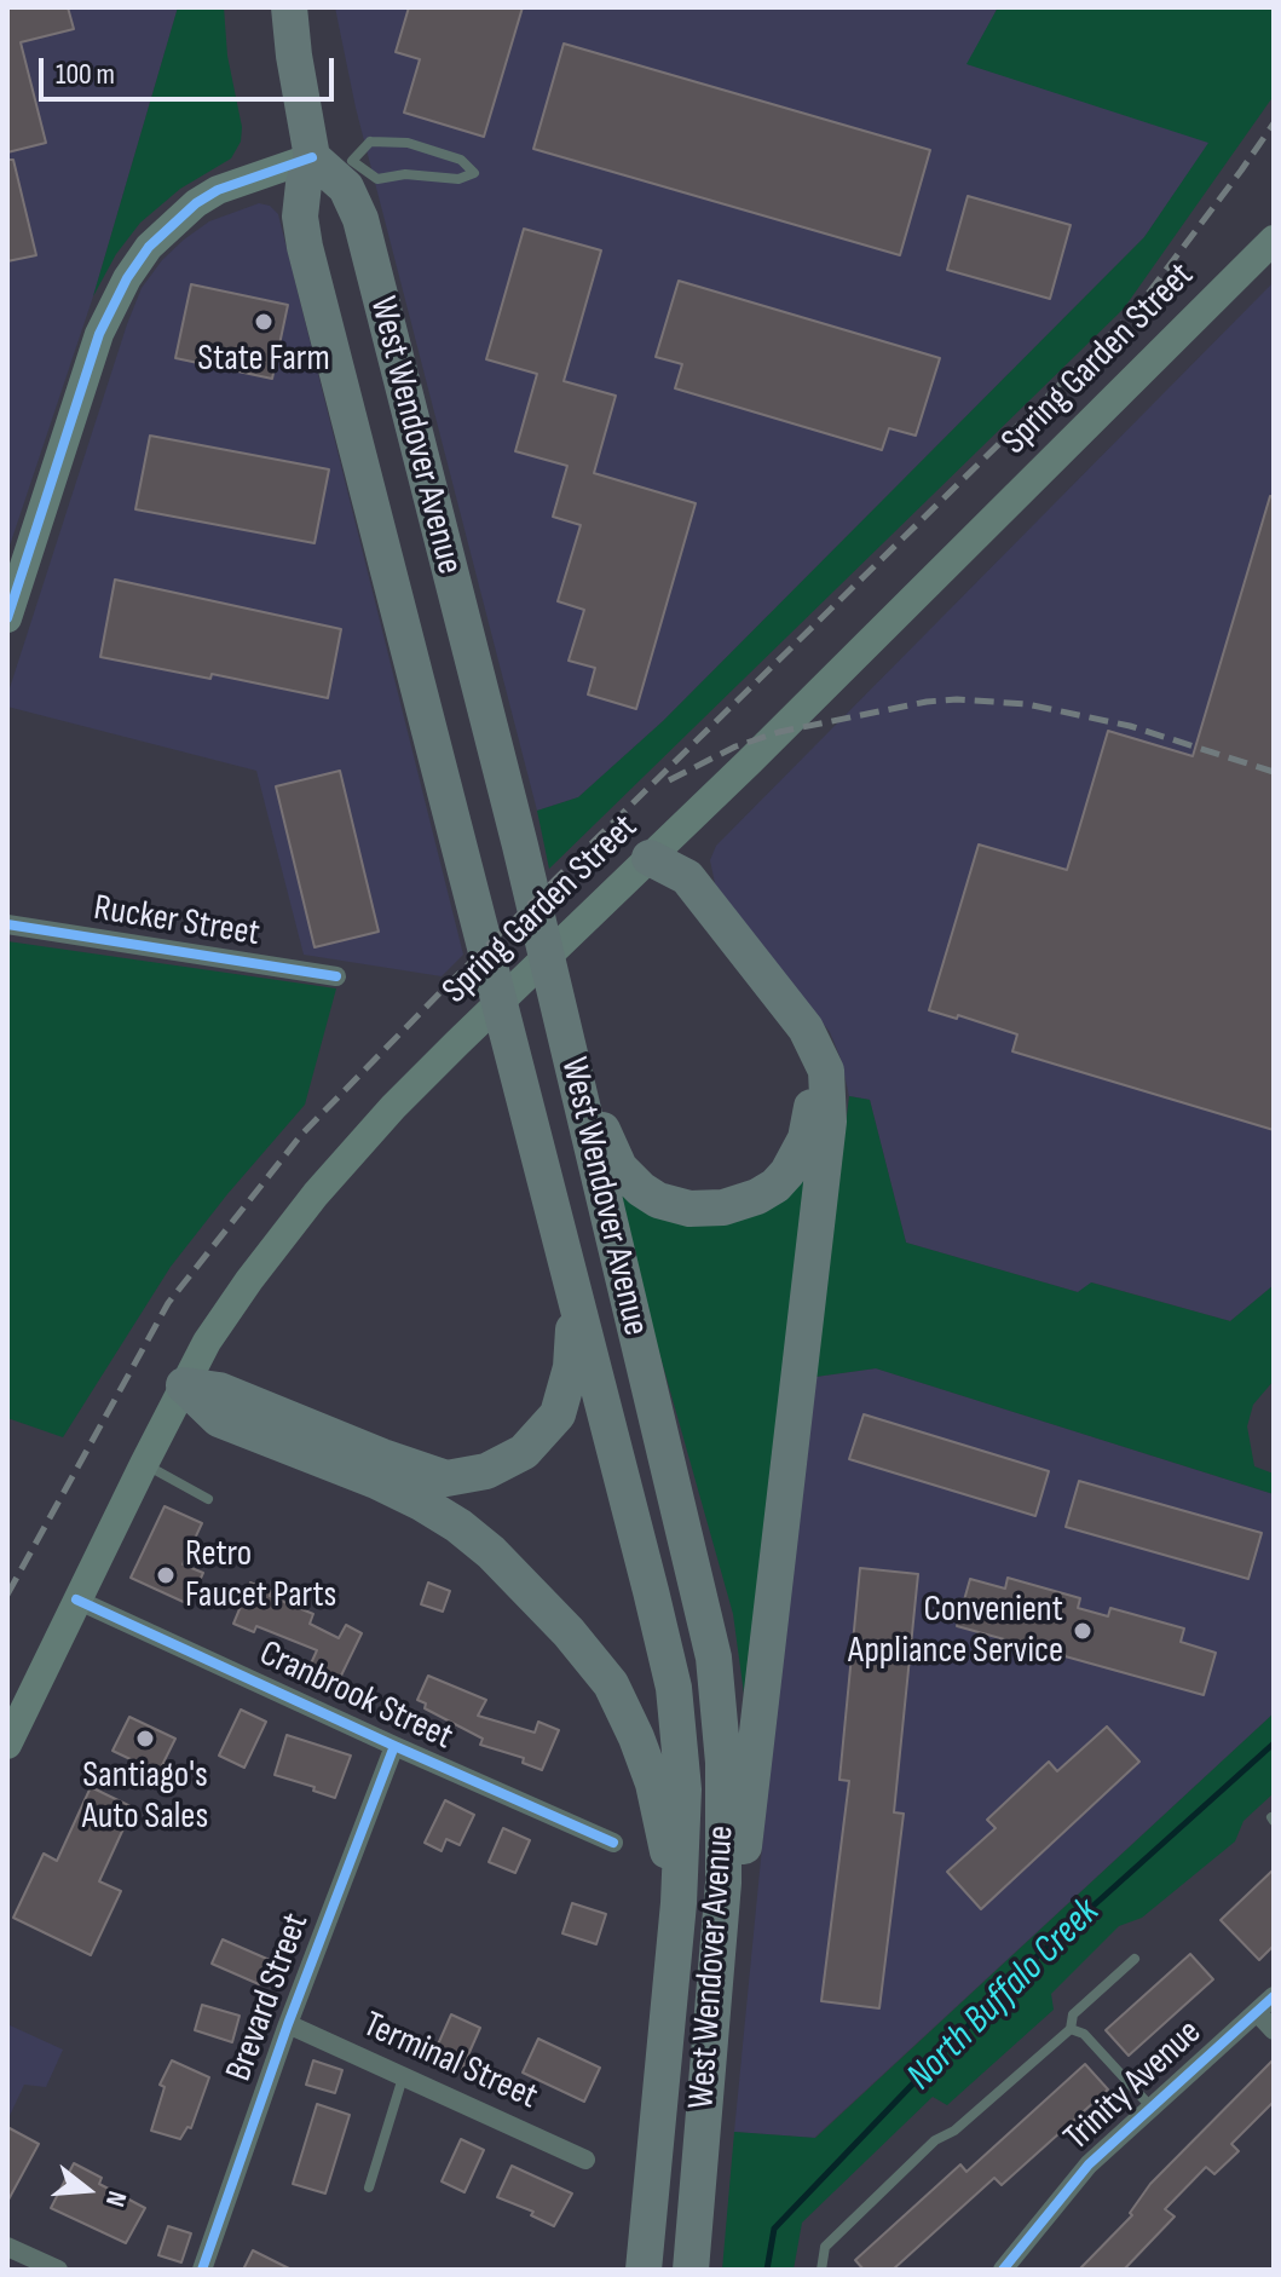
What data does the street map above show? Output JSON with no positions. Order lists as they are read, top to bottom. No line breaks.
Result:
{"streets":{"highway":["West Wendover Avenue"],"main road":["Spring Garden Street"],"street":["Rucker Street","Cranbrook Street","Brevard Street","Terminal Street","Trinity Avenue"]},"crossings":[["Spring Garden Street","Cranbrook Street"],["Cranbrook Street","Brevard Street"],["Brevard Street","Terminal Street"]],"water":["North Buffalo Creek"],"places":["State Farm","Retro Faucet Parts","Convenient Appliance Service","Santiago's Auto Sales"],"scale_bar":"100 m","north":"right"}
